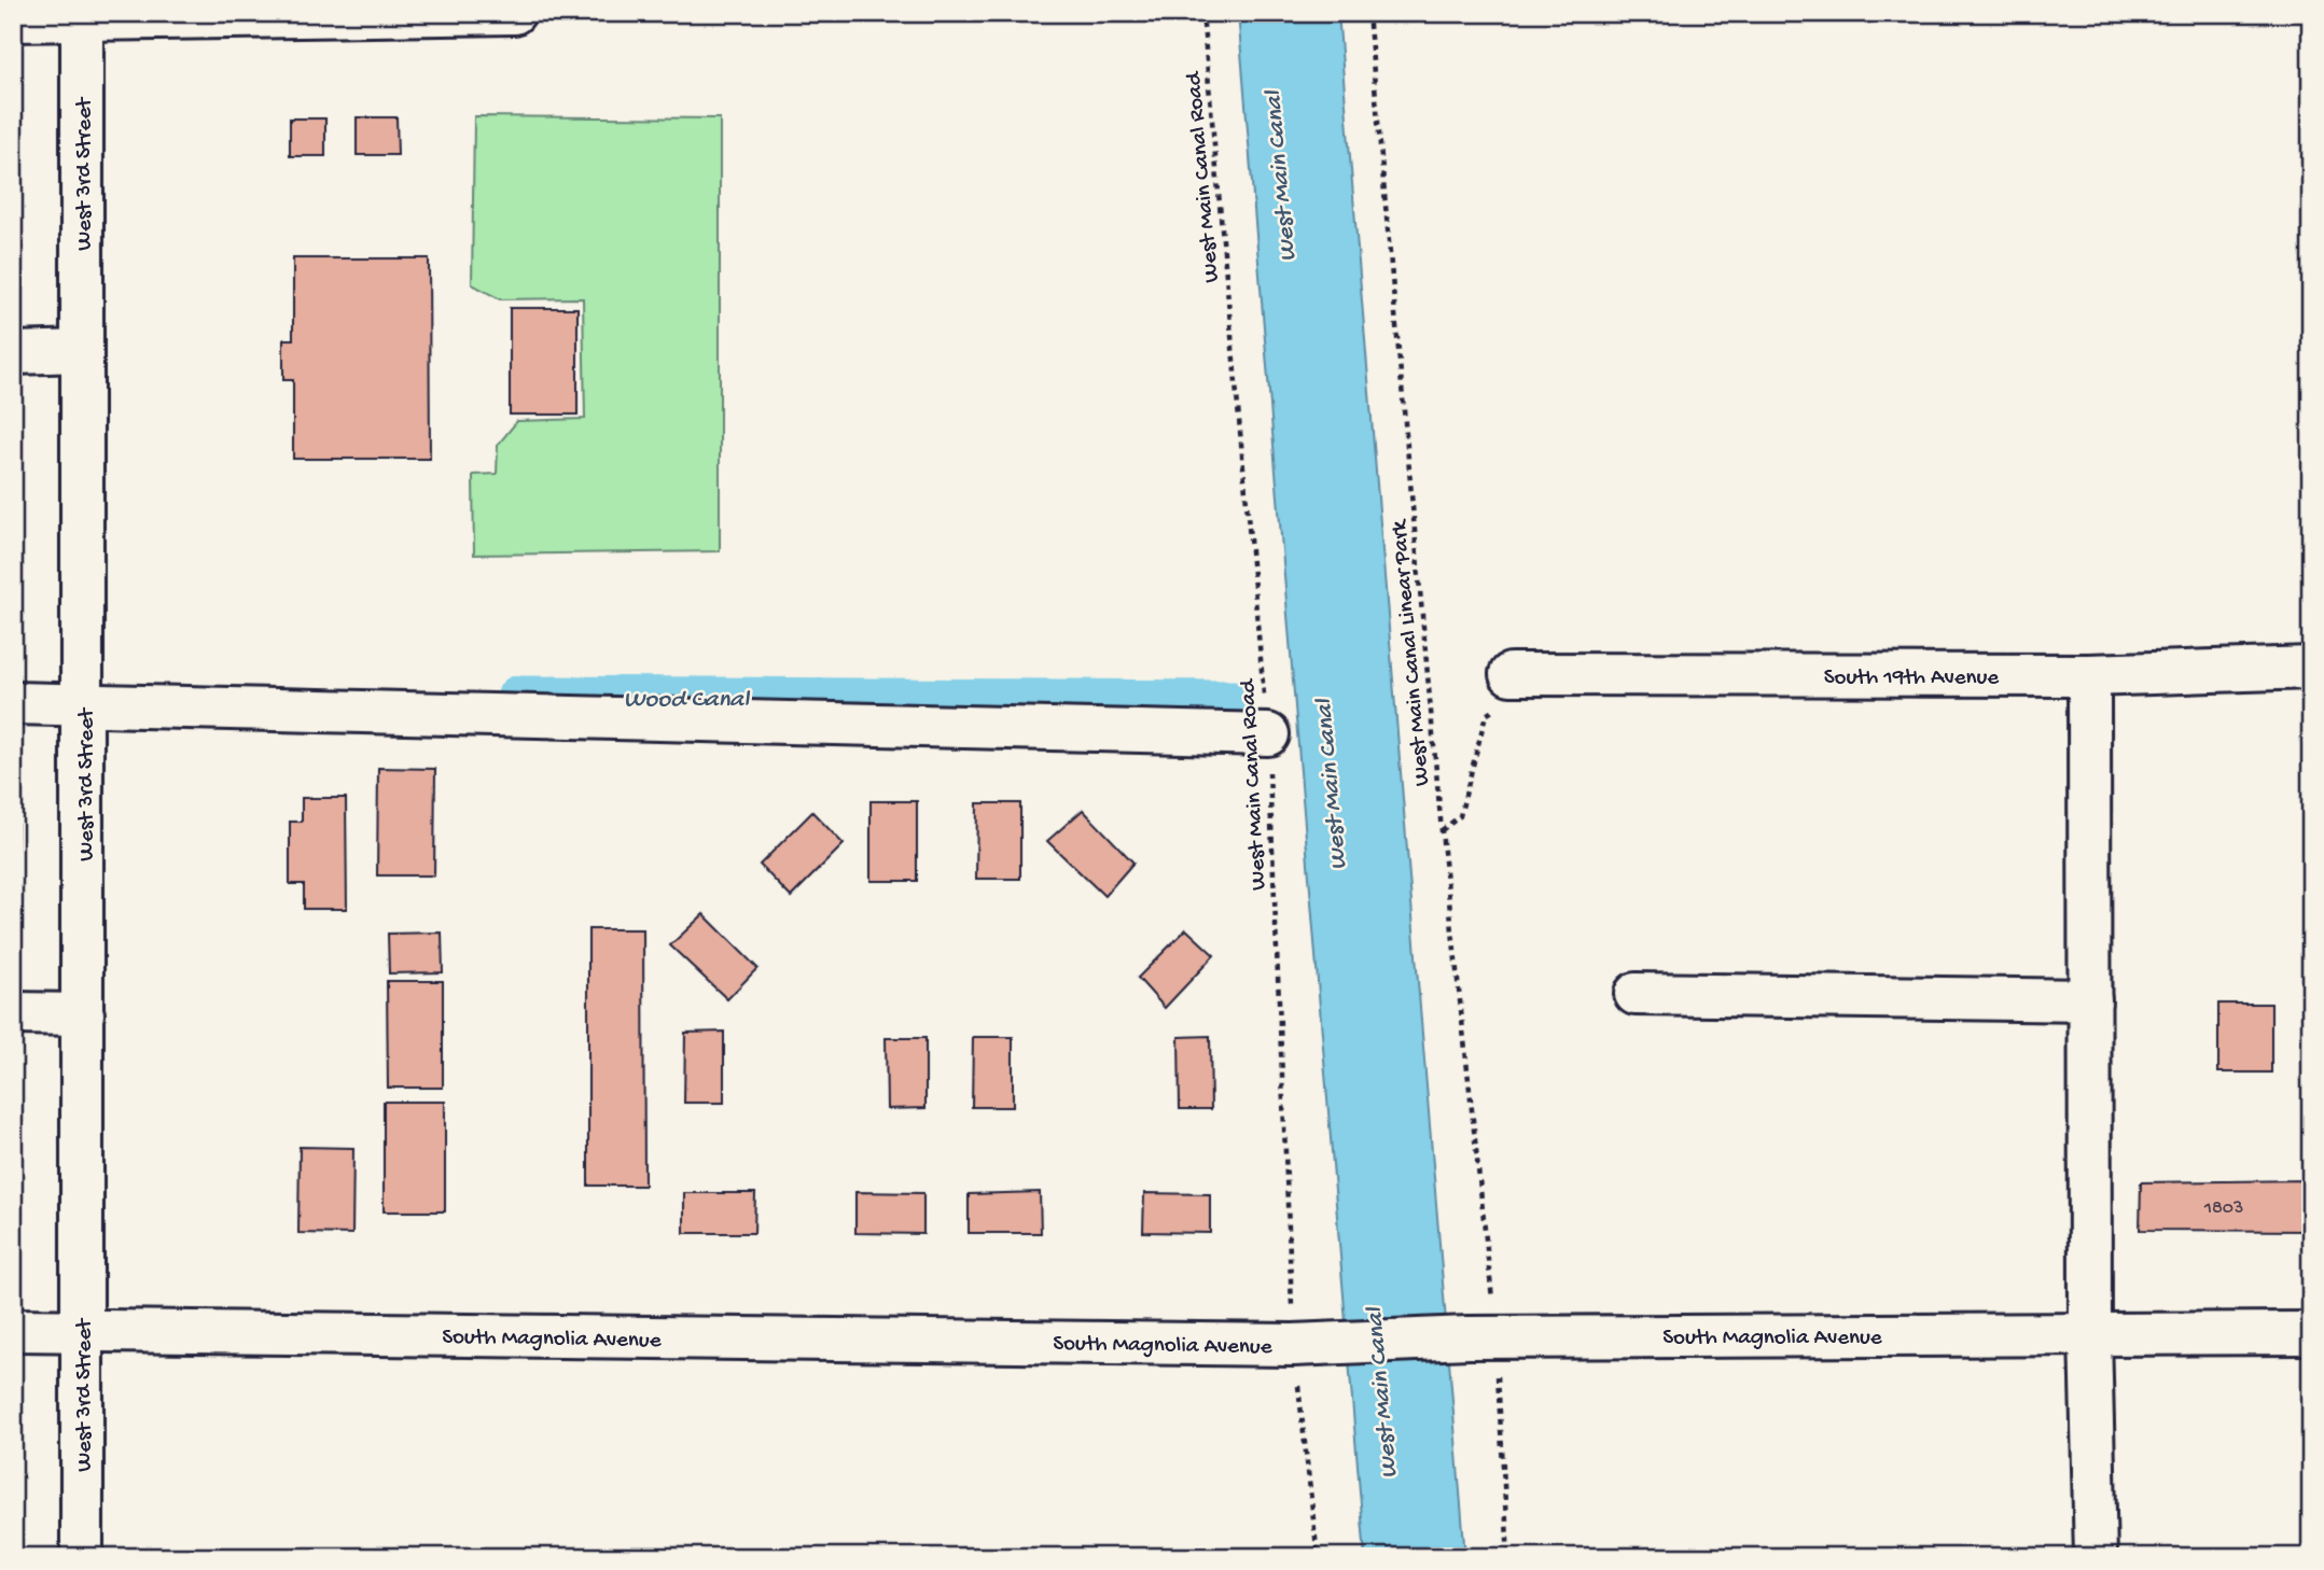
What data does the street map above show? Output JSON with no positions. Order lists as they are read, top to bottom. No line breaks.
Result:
{"streets":{"street":["West 3rd Street","South 19th Avenue","South Magnolia Avenue"],"path":["West Main Canal Road","West Main Canal Linear Park"]},"crossings":[["West 3rd Street","South Magnolia Avenue"],["West Main Canal Road","South Magnolia Avenue"]],"water":["West Main Canal","Wood Canal"],"house_numbers":["1803"]}
